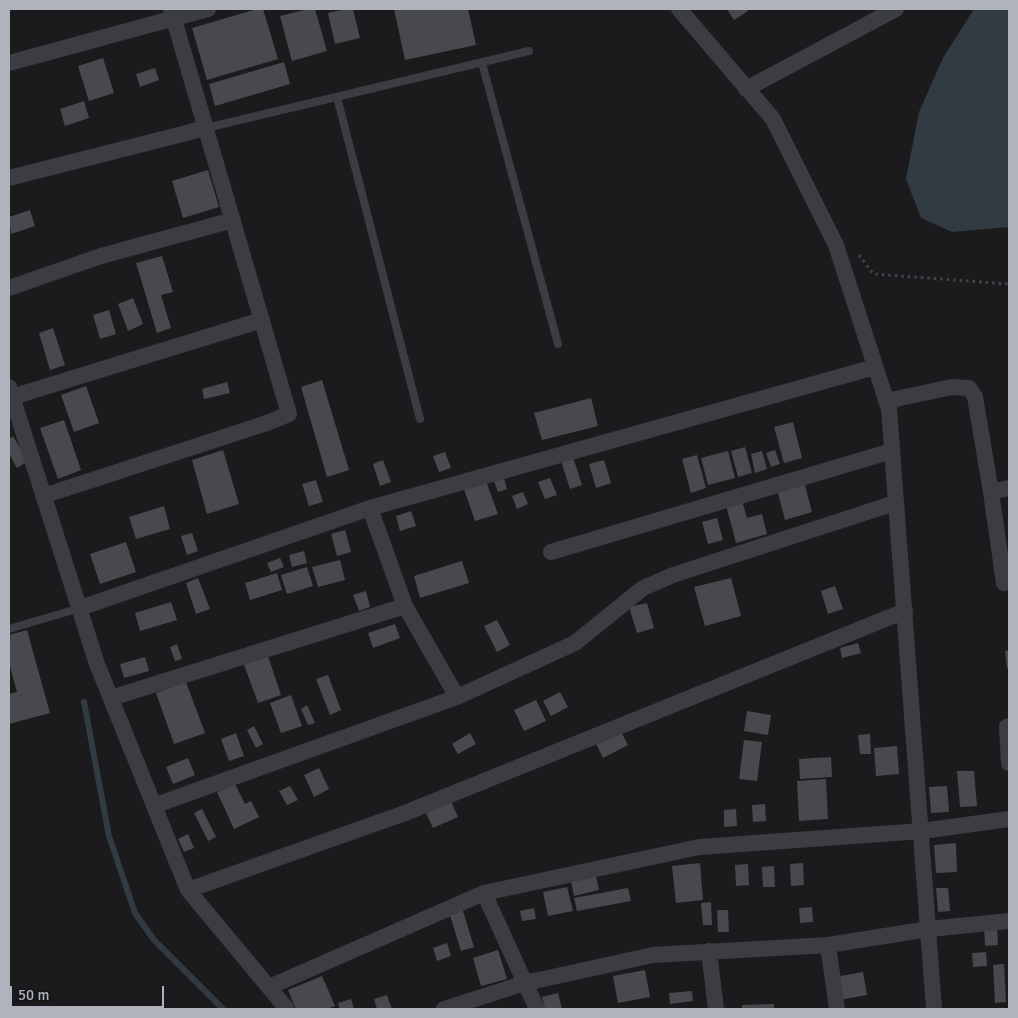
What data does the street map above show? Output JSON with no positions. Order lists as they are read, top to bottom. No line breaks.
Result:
{"scale_bar":"50 m"}
